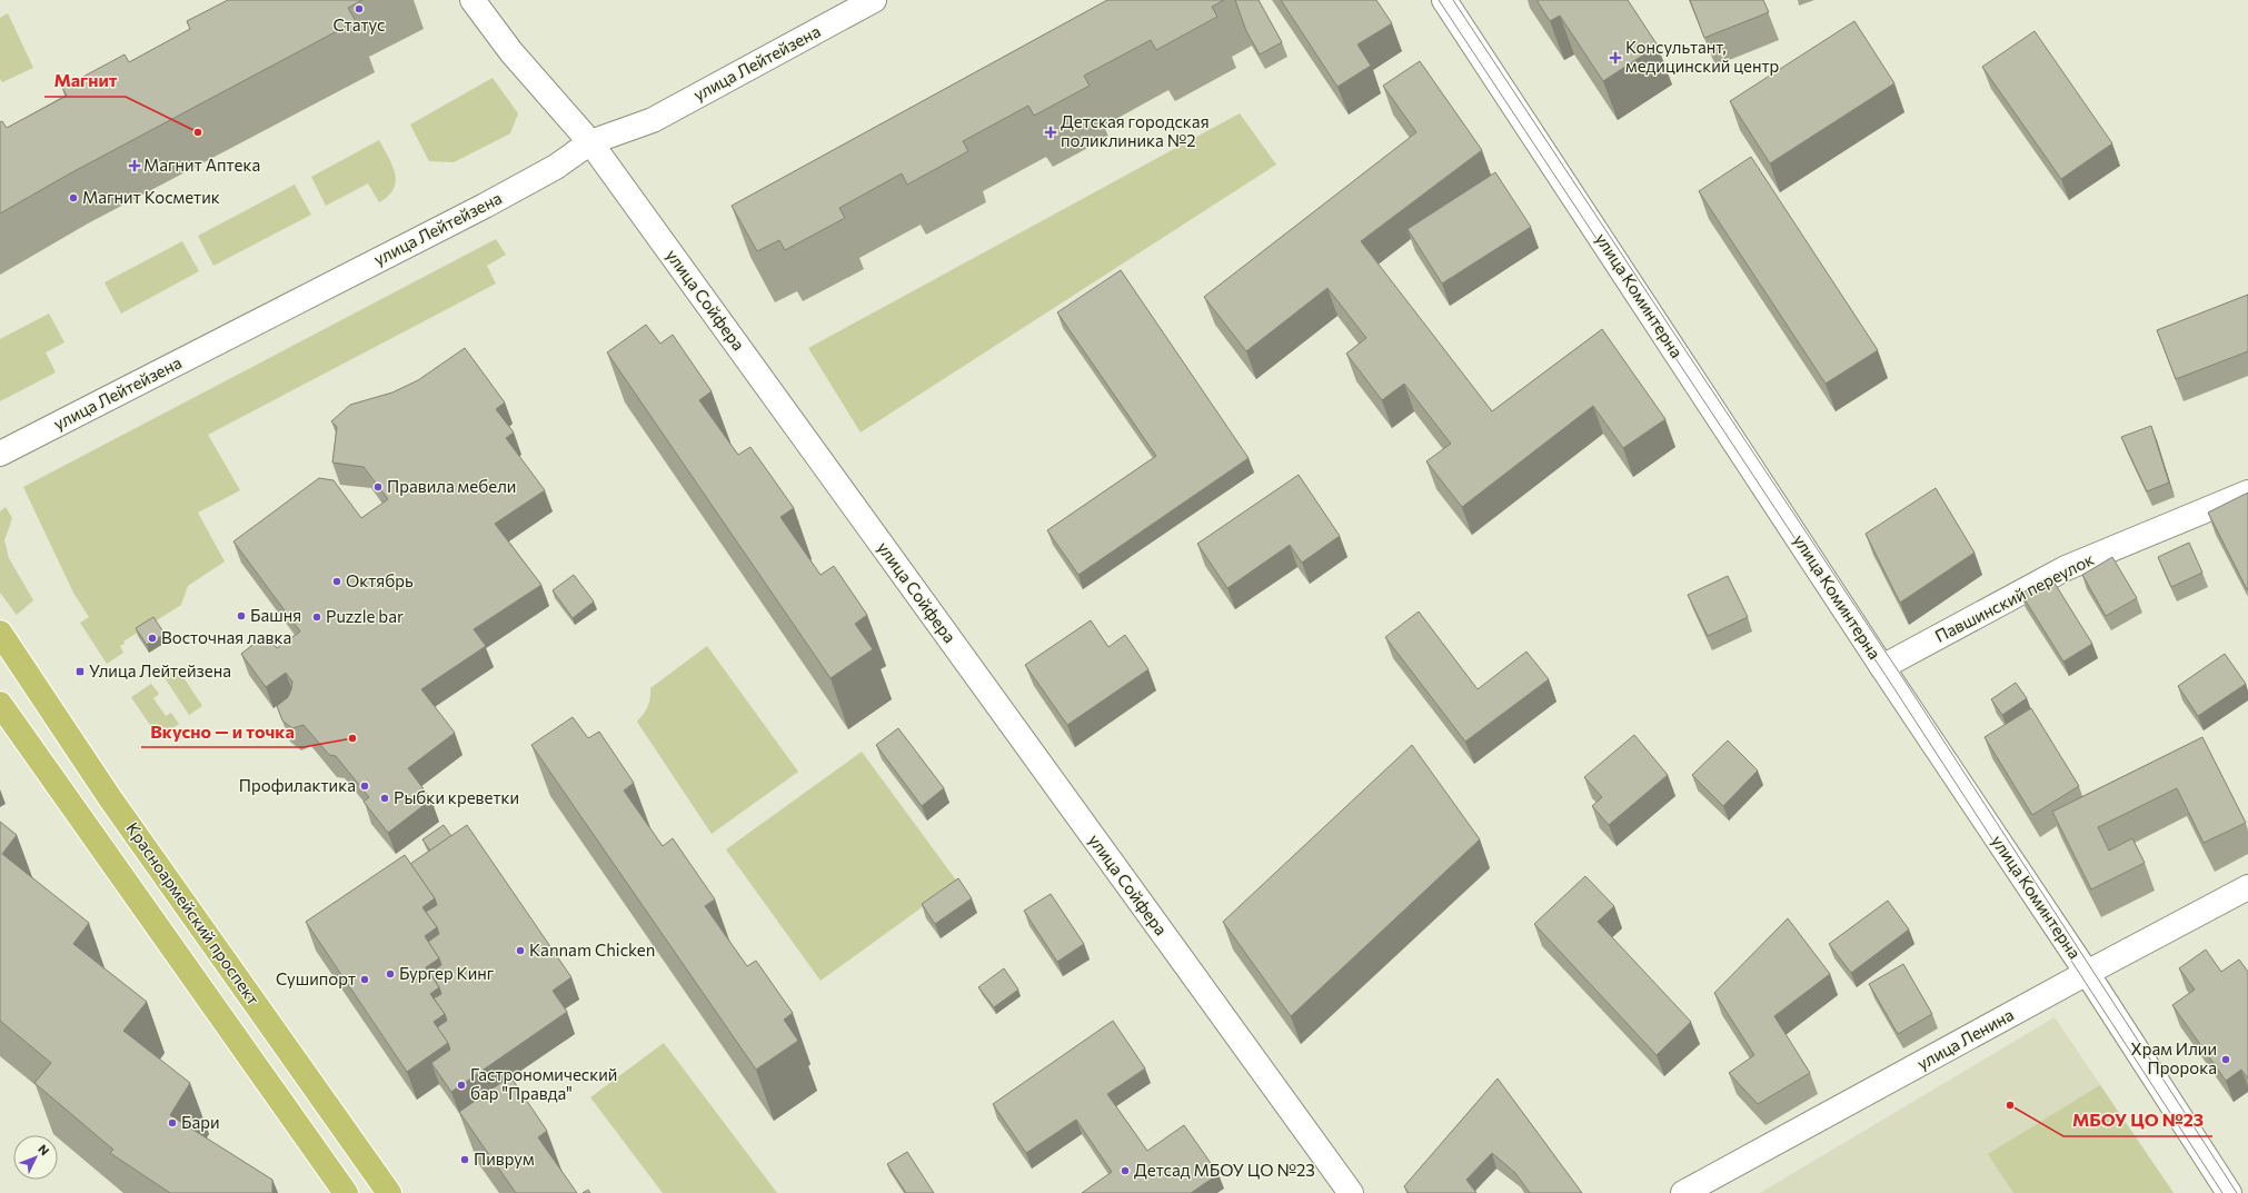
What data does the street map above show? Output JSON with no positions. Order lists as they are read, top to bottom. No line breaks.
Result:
{"streets":{"main road":["Красноармейский проспект"],"street":["улица Лейтейзена","улица Коминтерна","улица Сойфера","Павшинский переулок","улица Ленина"]},"crossings":[["улица Лейтейзена","улица Сойфера"],["улица Коминтерна","Павшинский переулок"],["улица Коминтерна","улица Ленина"]],"places":{"other":["Статус","Магнит","Магнит Косметик","Правила мебели","Октябрь","Башня","Puzzle bar","Восточная лавка","Вкусно — и точка","Профилактика","Рыбки креветки","Kannam Chicken","Бургер Кинг","Сушипорт","Храм Илии Пророка","Гастрономический бар \"Правда\"","МБОУ ЦО №23","Бари","Пиврум","Детсад МБОУ ЦО №23"],"health":["Консультант, медицинский центр","Детская городская поликлиника №2","Магнит Аптека"],"transit":["Улица Лейтейзена"]},"north":"top right"}
